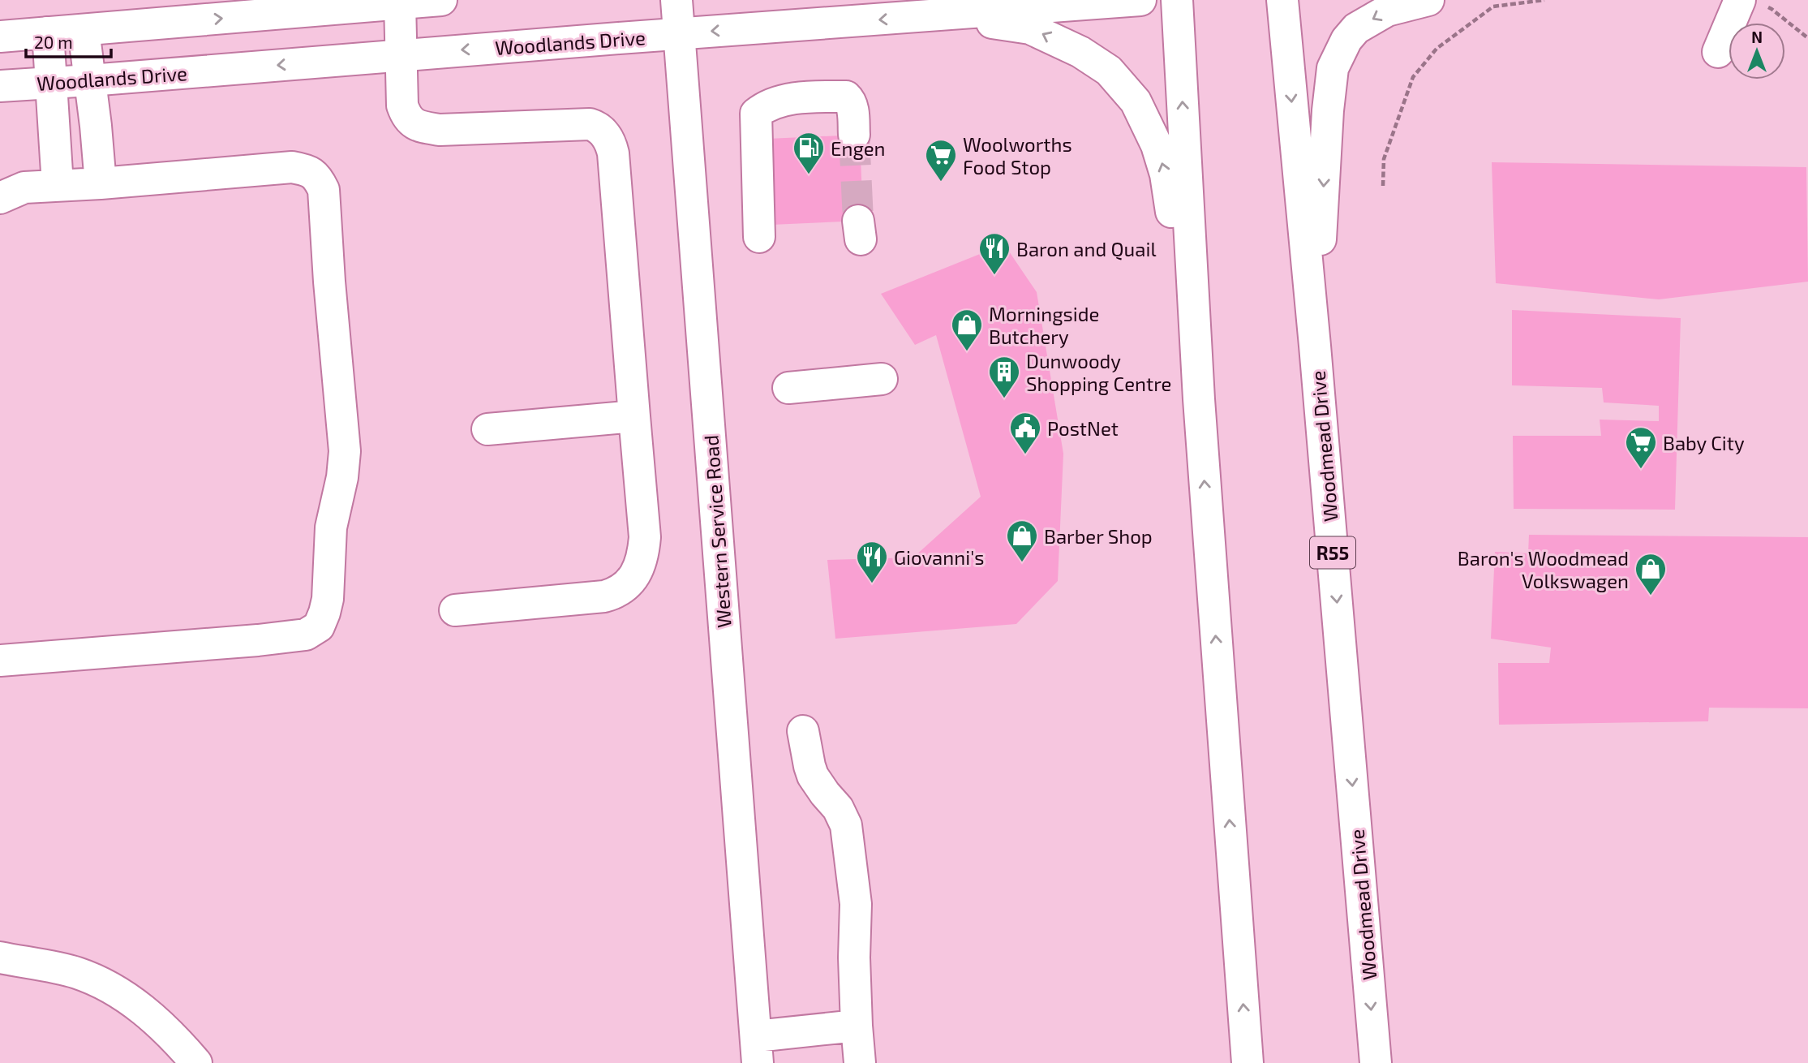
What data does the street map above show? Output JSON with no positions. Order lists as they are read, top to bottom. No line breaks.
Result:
{"streets":{"main road":["Woodlands Drive","Woodmead Drive","Western Service Road","R55"]},"crossings":[["Woodlands Drive","Western Service Road"]],"places":{"fuel station":["Engen"],"supermarket":["Woolworths Food Stop","Baby City"],"restaurant":["Baron and Quail","Giovanni's"],"shop":["Morningside Butchery","Barber Shop","Baron's Woodmead Volkswagen"],"building":["Dunwoody Shopping Centre"],"public building":["PostNet"]},"scale_bar":"20 m","north":"top"}
